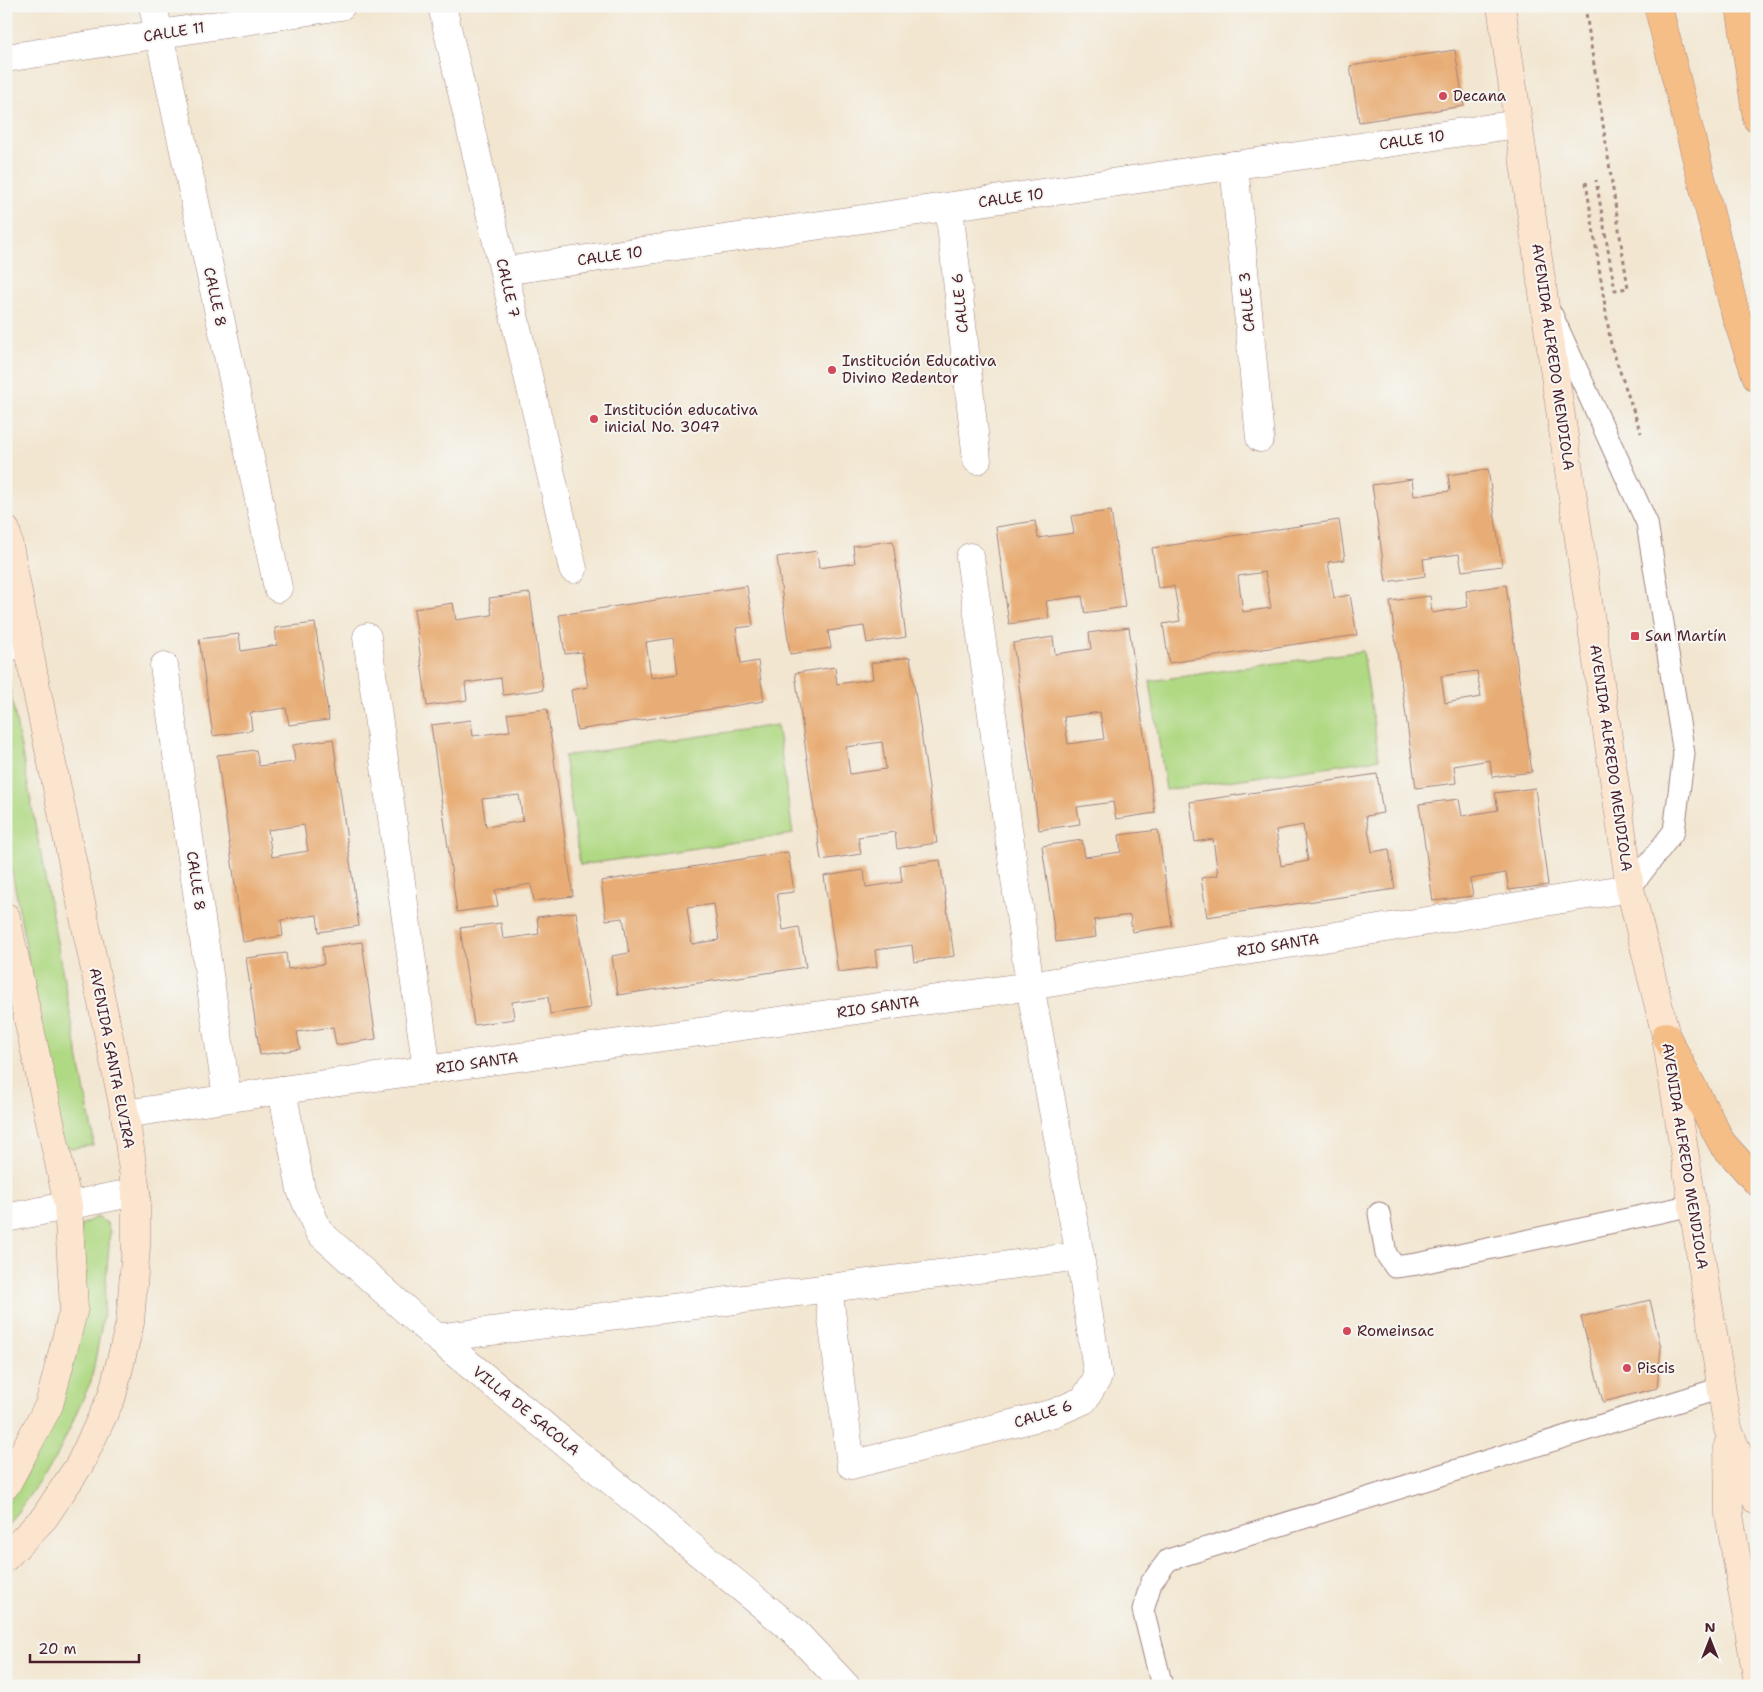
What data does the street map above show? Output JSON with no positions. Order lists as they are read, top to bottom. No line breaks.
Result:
{"streets":{"main road":["AVENIDA ALFREDO MENDIOLA","AVENIDA SANTA ELVIRA"],"street":["CALLE 11","CALLE 10","CALLE 7","CALLE 8","CALLE 3","CALLE 6","RIO SANTA","VILLA DE SACOLA"]},"crossings":[["CALLE 11","CALLE 8"],["CALLE 10","CALLE 7"],["CALLE 10","CALLE 3"],["CALLE 10","CALLE 6"],["CALLE 10","AVENIDA ALFREDO MENDIOLA"],["CALLE 8","RIO SANTA"],["CALLE 6","RIO SANTA"],["AVENIDA ALFREDO MENDIOLA","RIO SANTA"],["RIO SANTA","AVENIDA SANTA ELVIRA"],["RIO SANTA","VILLA DE SACOLA"]],"places":{"other":["Decana","Institución Educativa Divino Redentor","Institución educativa inicial No. 3047","Romeinsac","Piscis"],"transit":["San Martín"]},"scale_bar":"20 m","north":"top"}
